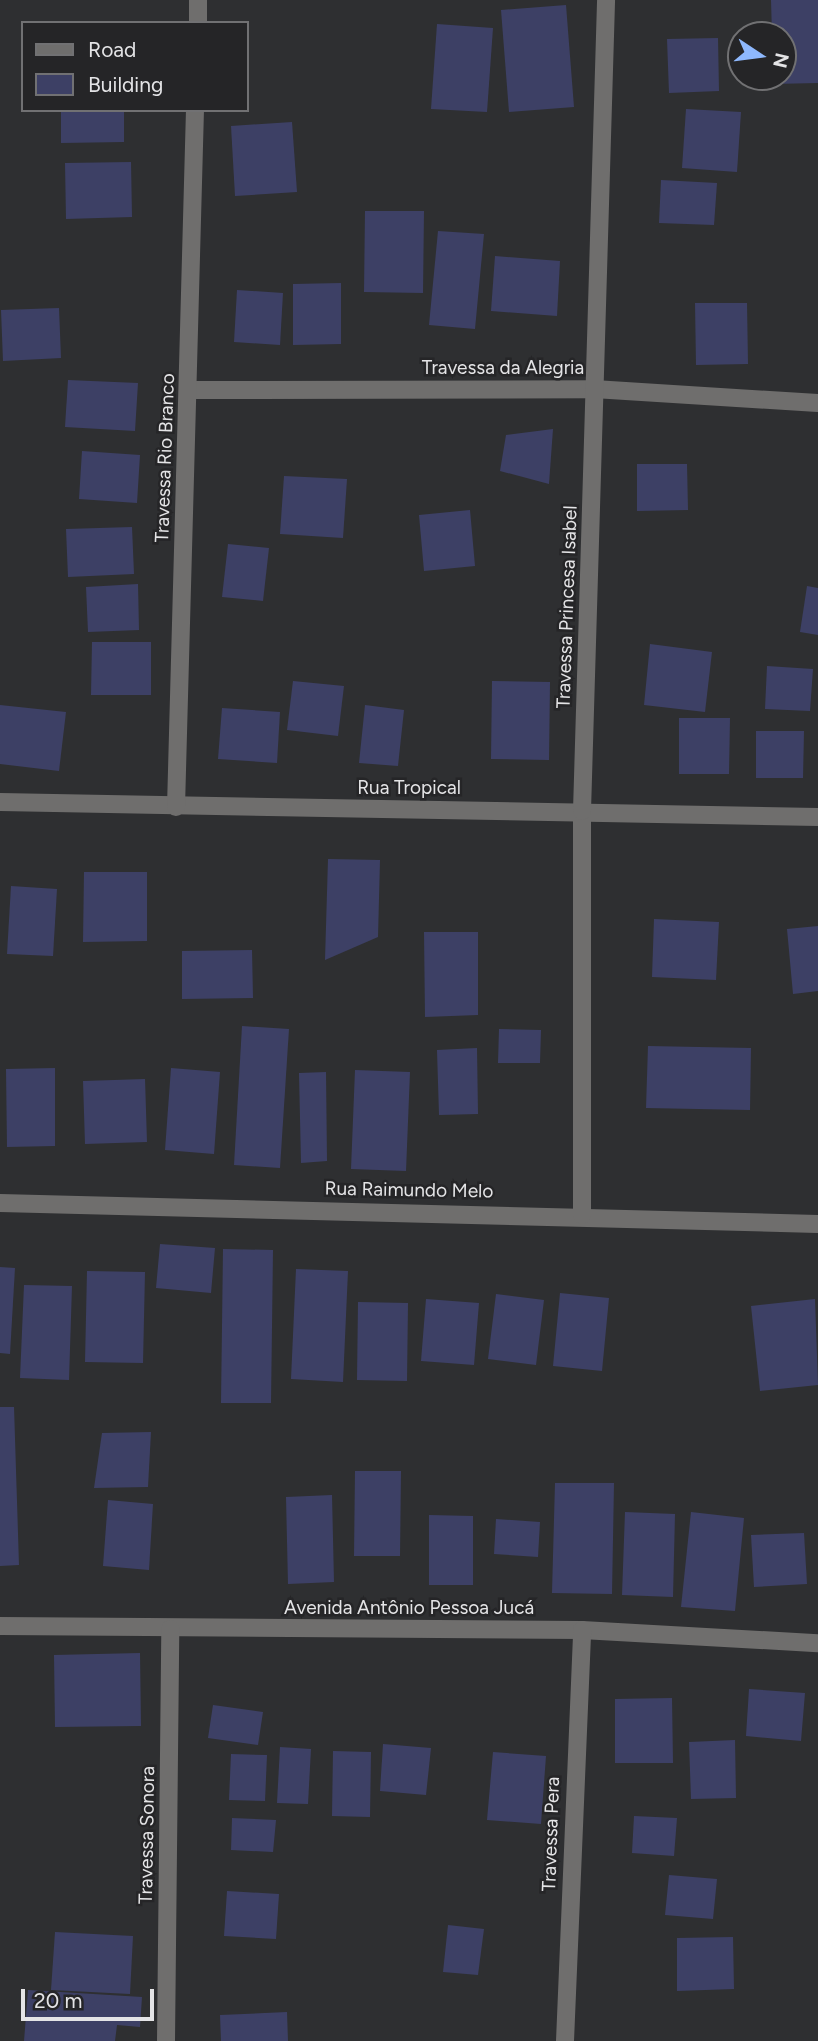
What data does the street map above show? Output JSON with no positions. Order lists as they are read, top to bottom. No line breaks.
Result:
{"streets":{"street":["Travessa da Alegria","Travessa Rio Branco","Travessa Princesa Isabel","Rua Tropical","Rua Raimundo Melo","Avenida Antônio Pessoa Jucá","Travessa Pera","Travessa Sonora"]},"crossings":[["Travessa da Alegria","Travessa Rio Branco"],["Travessa da Alegria","Travessa Princesa Isabel"],["Travessa Rio Branco","Rua Tropical"],["Travessa Princesa Isabel","Rua Tropical"],["Travessa Princesa Isabel","Rua Raimundo Melo"],["Avenida Antônio Pessoa Jucá","Travessa Pera"],["Avenida Antônio Pessoa Jucá","Travessa Sonora"]],"legend":["Road","Building"],"scale_bar":"20 m","north":"right"}
